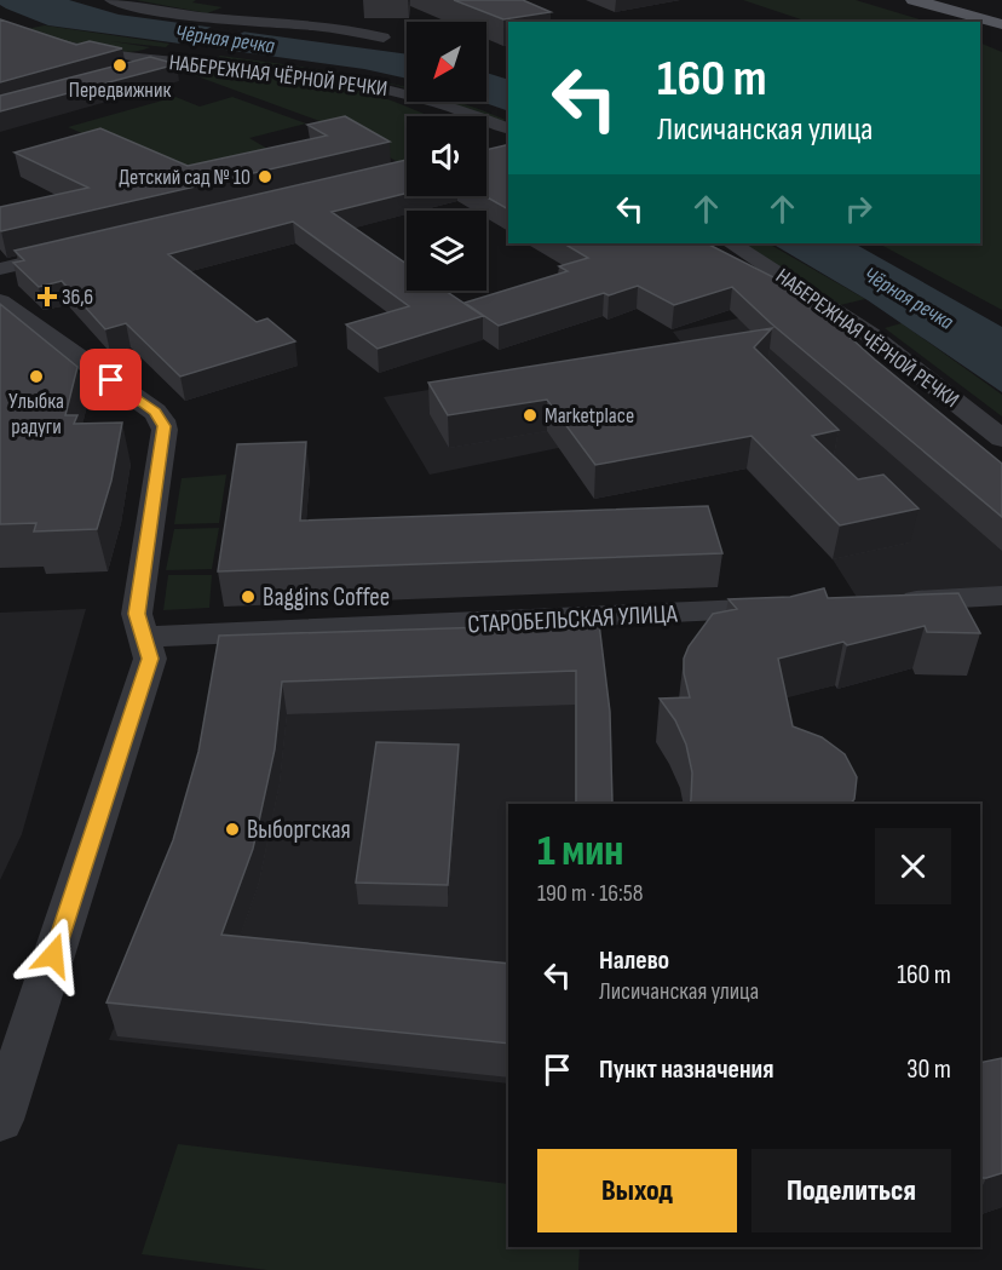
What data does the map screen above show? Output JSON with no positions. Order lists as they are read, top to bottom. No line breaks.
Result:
{"streets":{"street":["НАБЕРЕЖНАЯ ЧЁРНОЙ РЕЧКИ","СТАРОБЕЛЬСКАЯ УЛИЦА"]},"water":["Чёрная речка"],"places":{"other":["Передвижник","Детский сад № 10","Улыбка радуги","Marketplace","Baggins Coffee","Выборгская"],"health":["36,6"]},"north":"bottom left","page":{"turn":["160 m","Лисичанская улица"],"heading":["1 мин","190 m · 16:58"],"list":[{"name":"Налево","note":"Лисичанская улица","value":"160 m"},{"name":"Пункт назначения","value":"30 m"}],"buttons":["Выход","Поделиться"]}}
